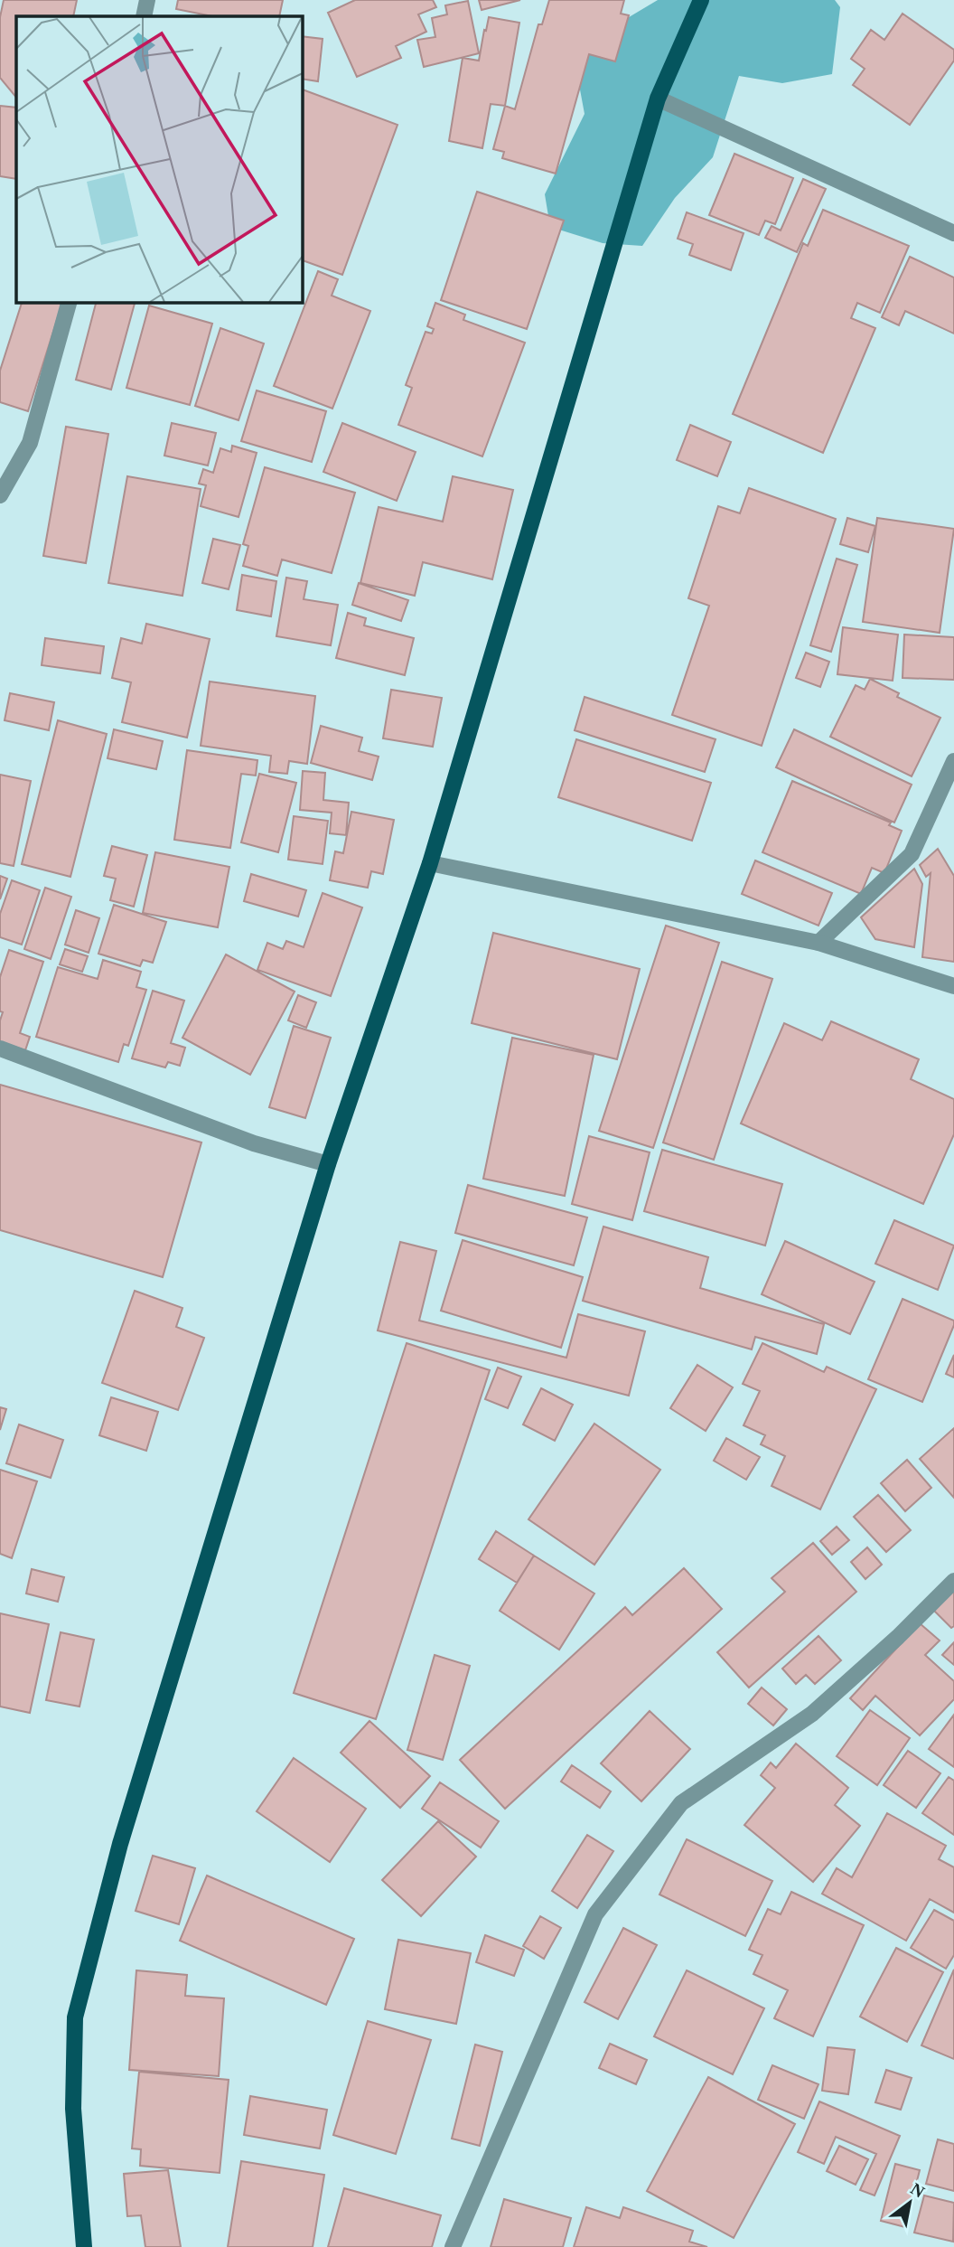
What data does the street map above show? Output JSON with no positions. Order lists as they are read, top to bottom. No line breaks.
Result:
{"north":"top right"}
